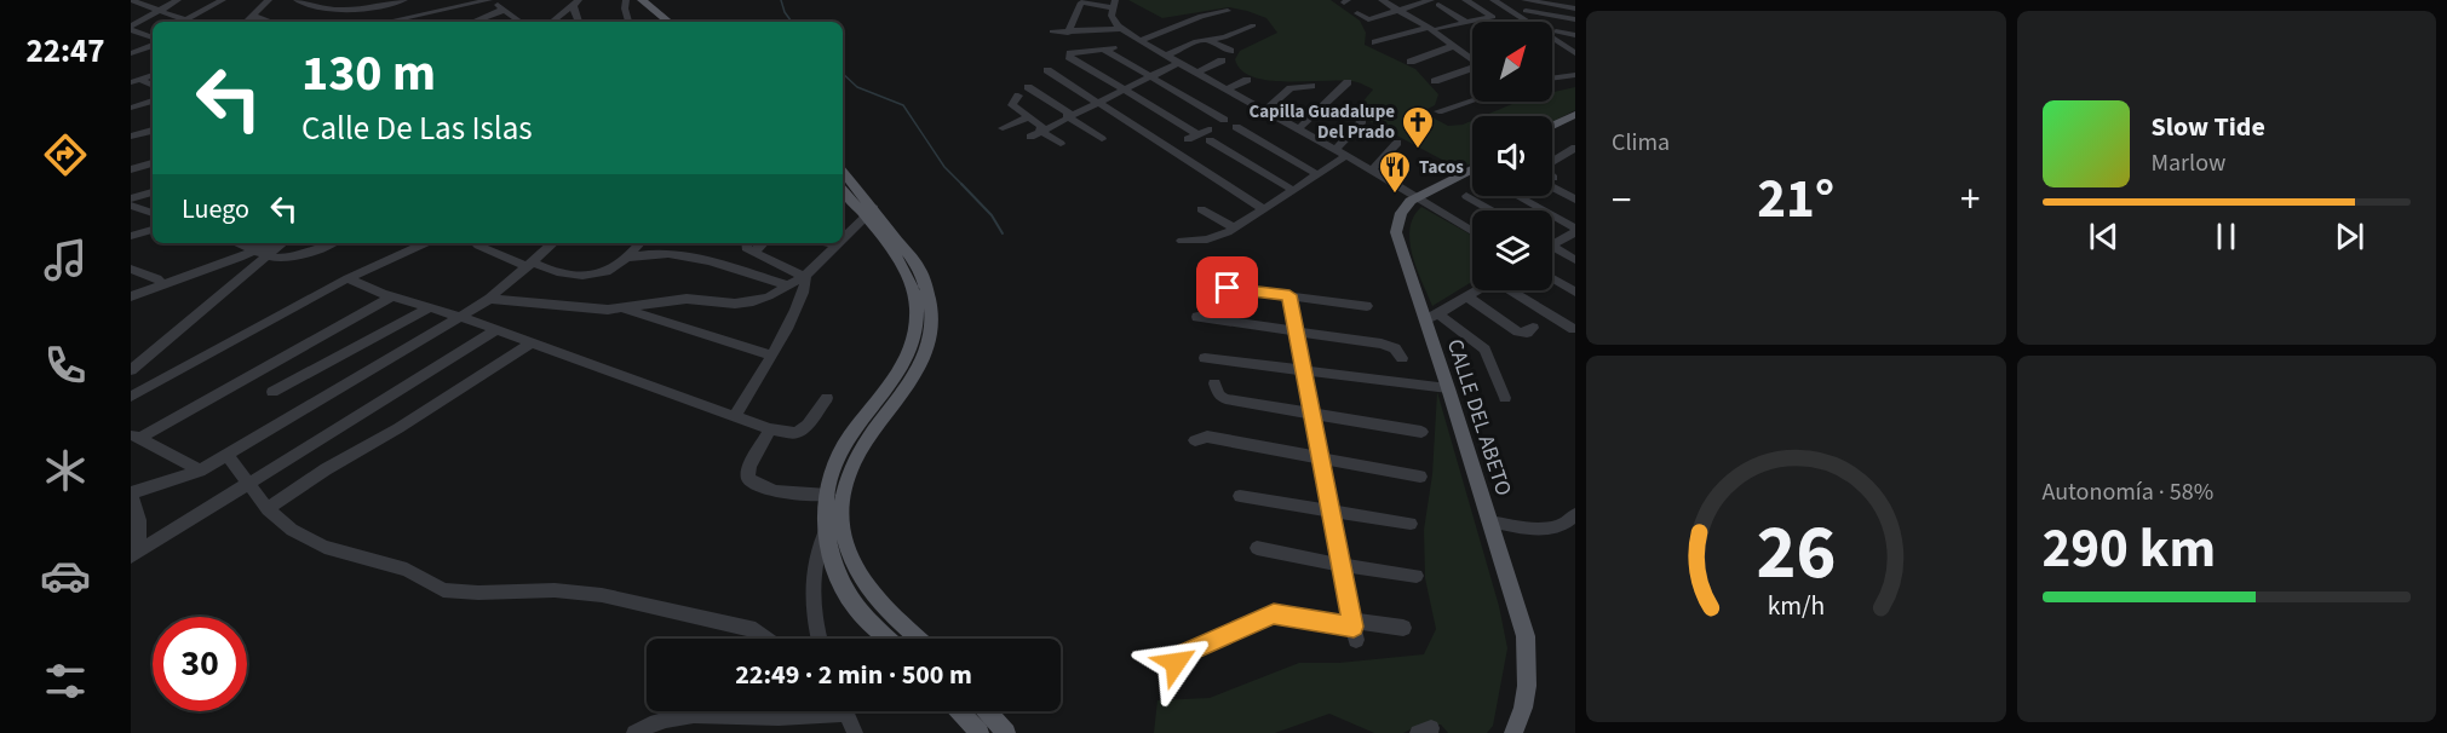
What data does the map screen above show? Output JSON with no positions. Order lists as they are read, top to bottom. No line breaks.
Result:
{"streets":{"main road":["CALLE DEL ABETO"]},"places":{"church":["Capilla Guadalupe Del Prado"],"restaurant":["Tacos"]},"north":"top right","page":{"tabs":"22:47","tile":["Clima",["Autonomía · 58%","290 km"]],"turn":["130 m","Calle De Las Islas"],"song":["Slow Tide","Marlow"],"heat":["−","21°","+"],"then":"Luego","limit":"30","trip":"22:49 · 2 min · 500 m","gauge":["26","km/h"]}}
